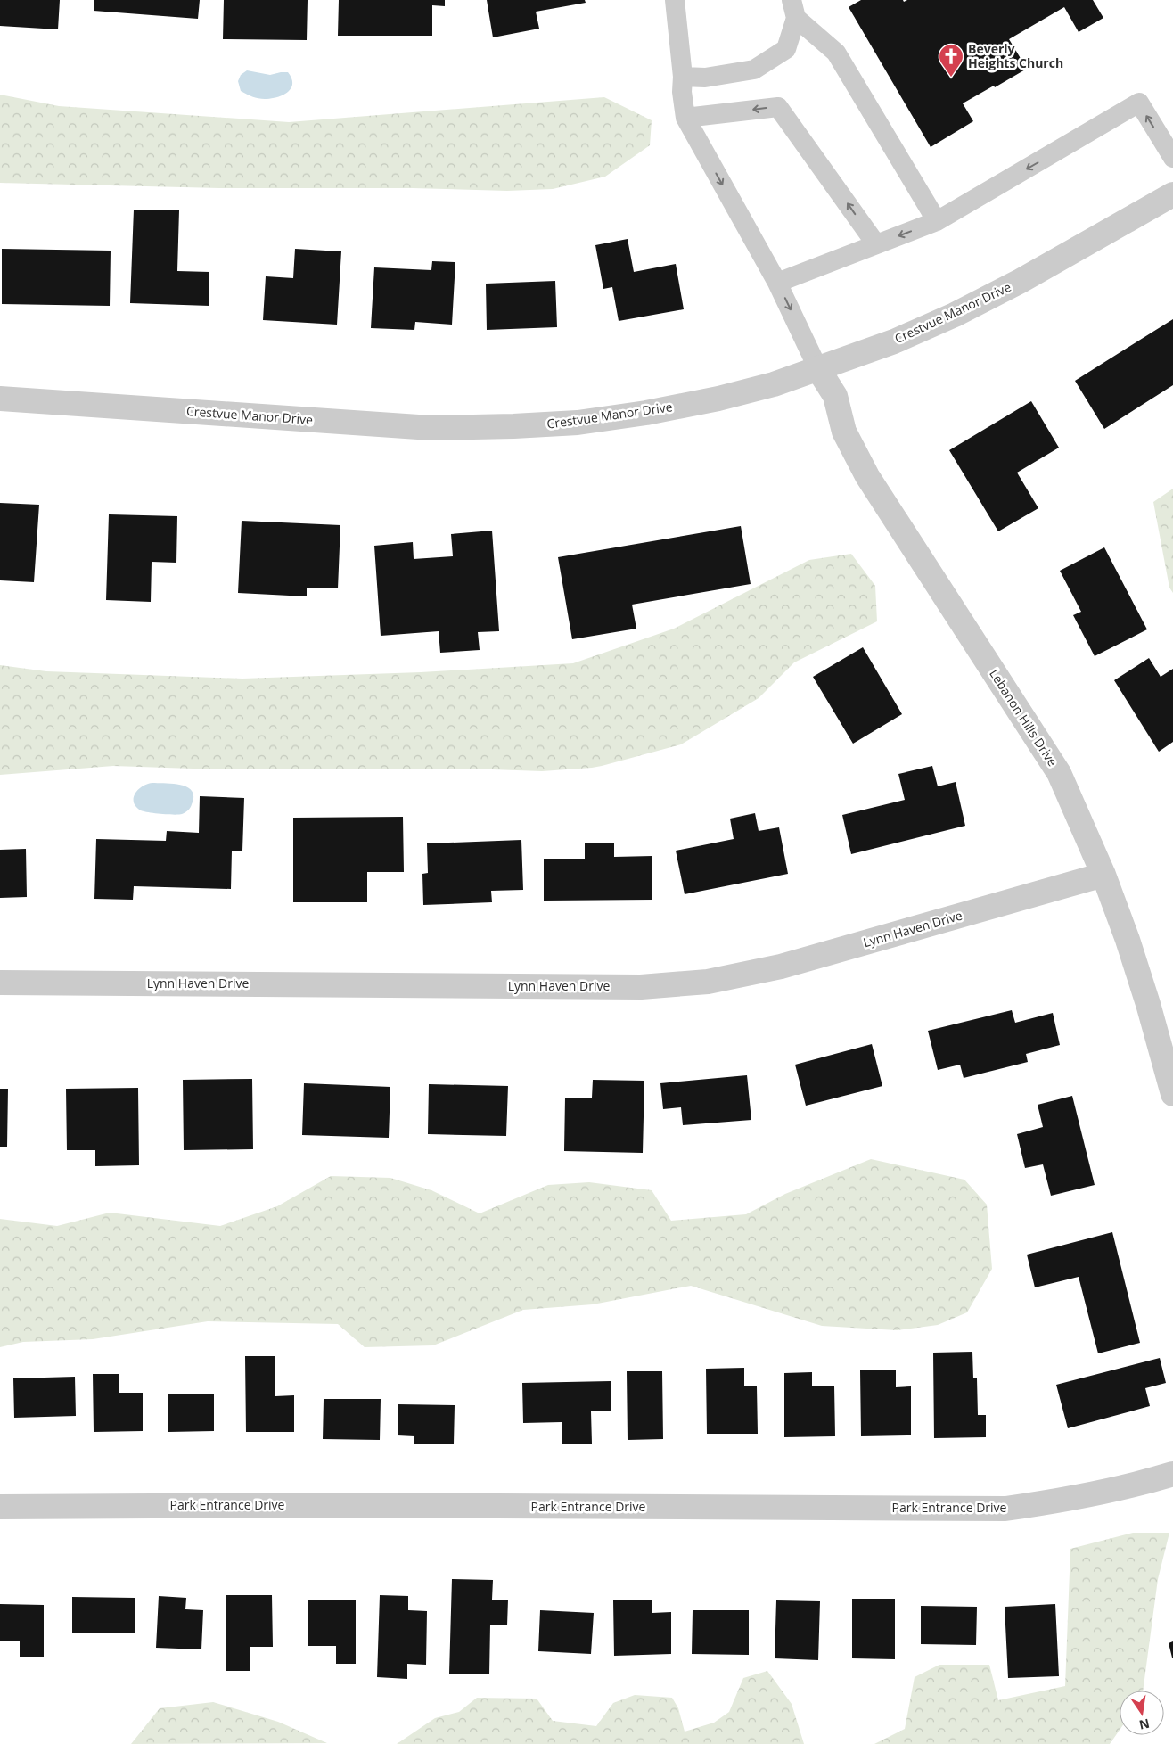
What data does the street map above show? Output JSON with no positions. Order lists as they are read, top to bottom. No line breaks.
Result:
{"streets":{"street":["Crestvue Manor Drive","Lebanon Hills Drive","Lynn Haven Drive","Park Entrance Drive"]},"crossings":[["Crestvue Manor Drive","Lebanon Hills Drive"],["Lebanon Hills Drive","Lynn Haven Drive"]],"places":{"church":["Beverly Heights Church"]},"north":"bottom"}
